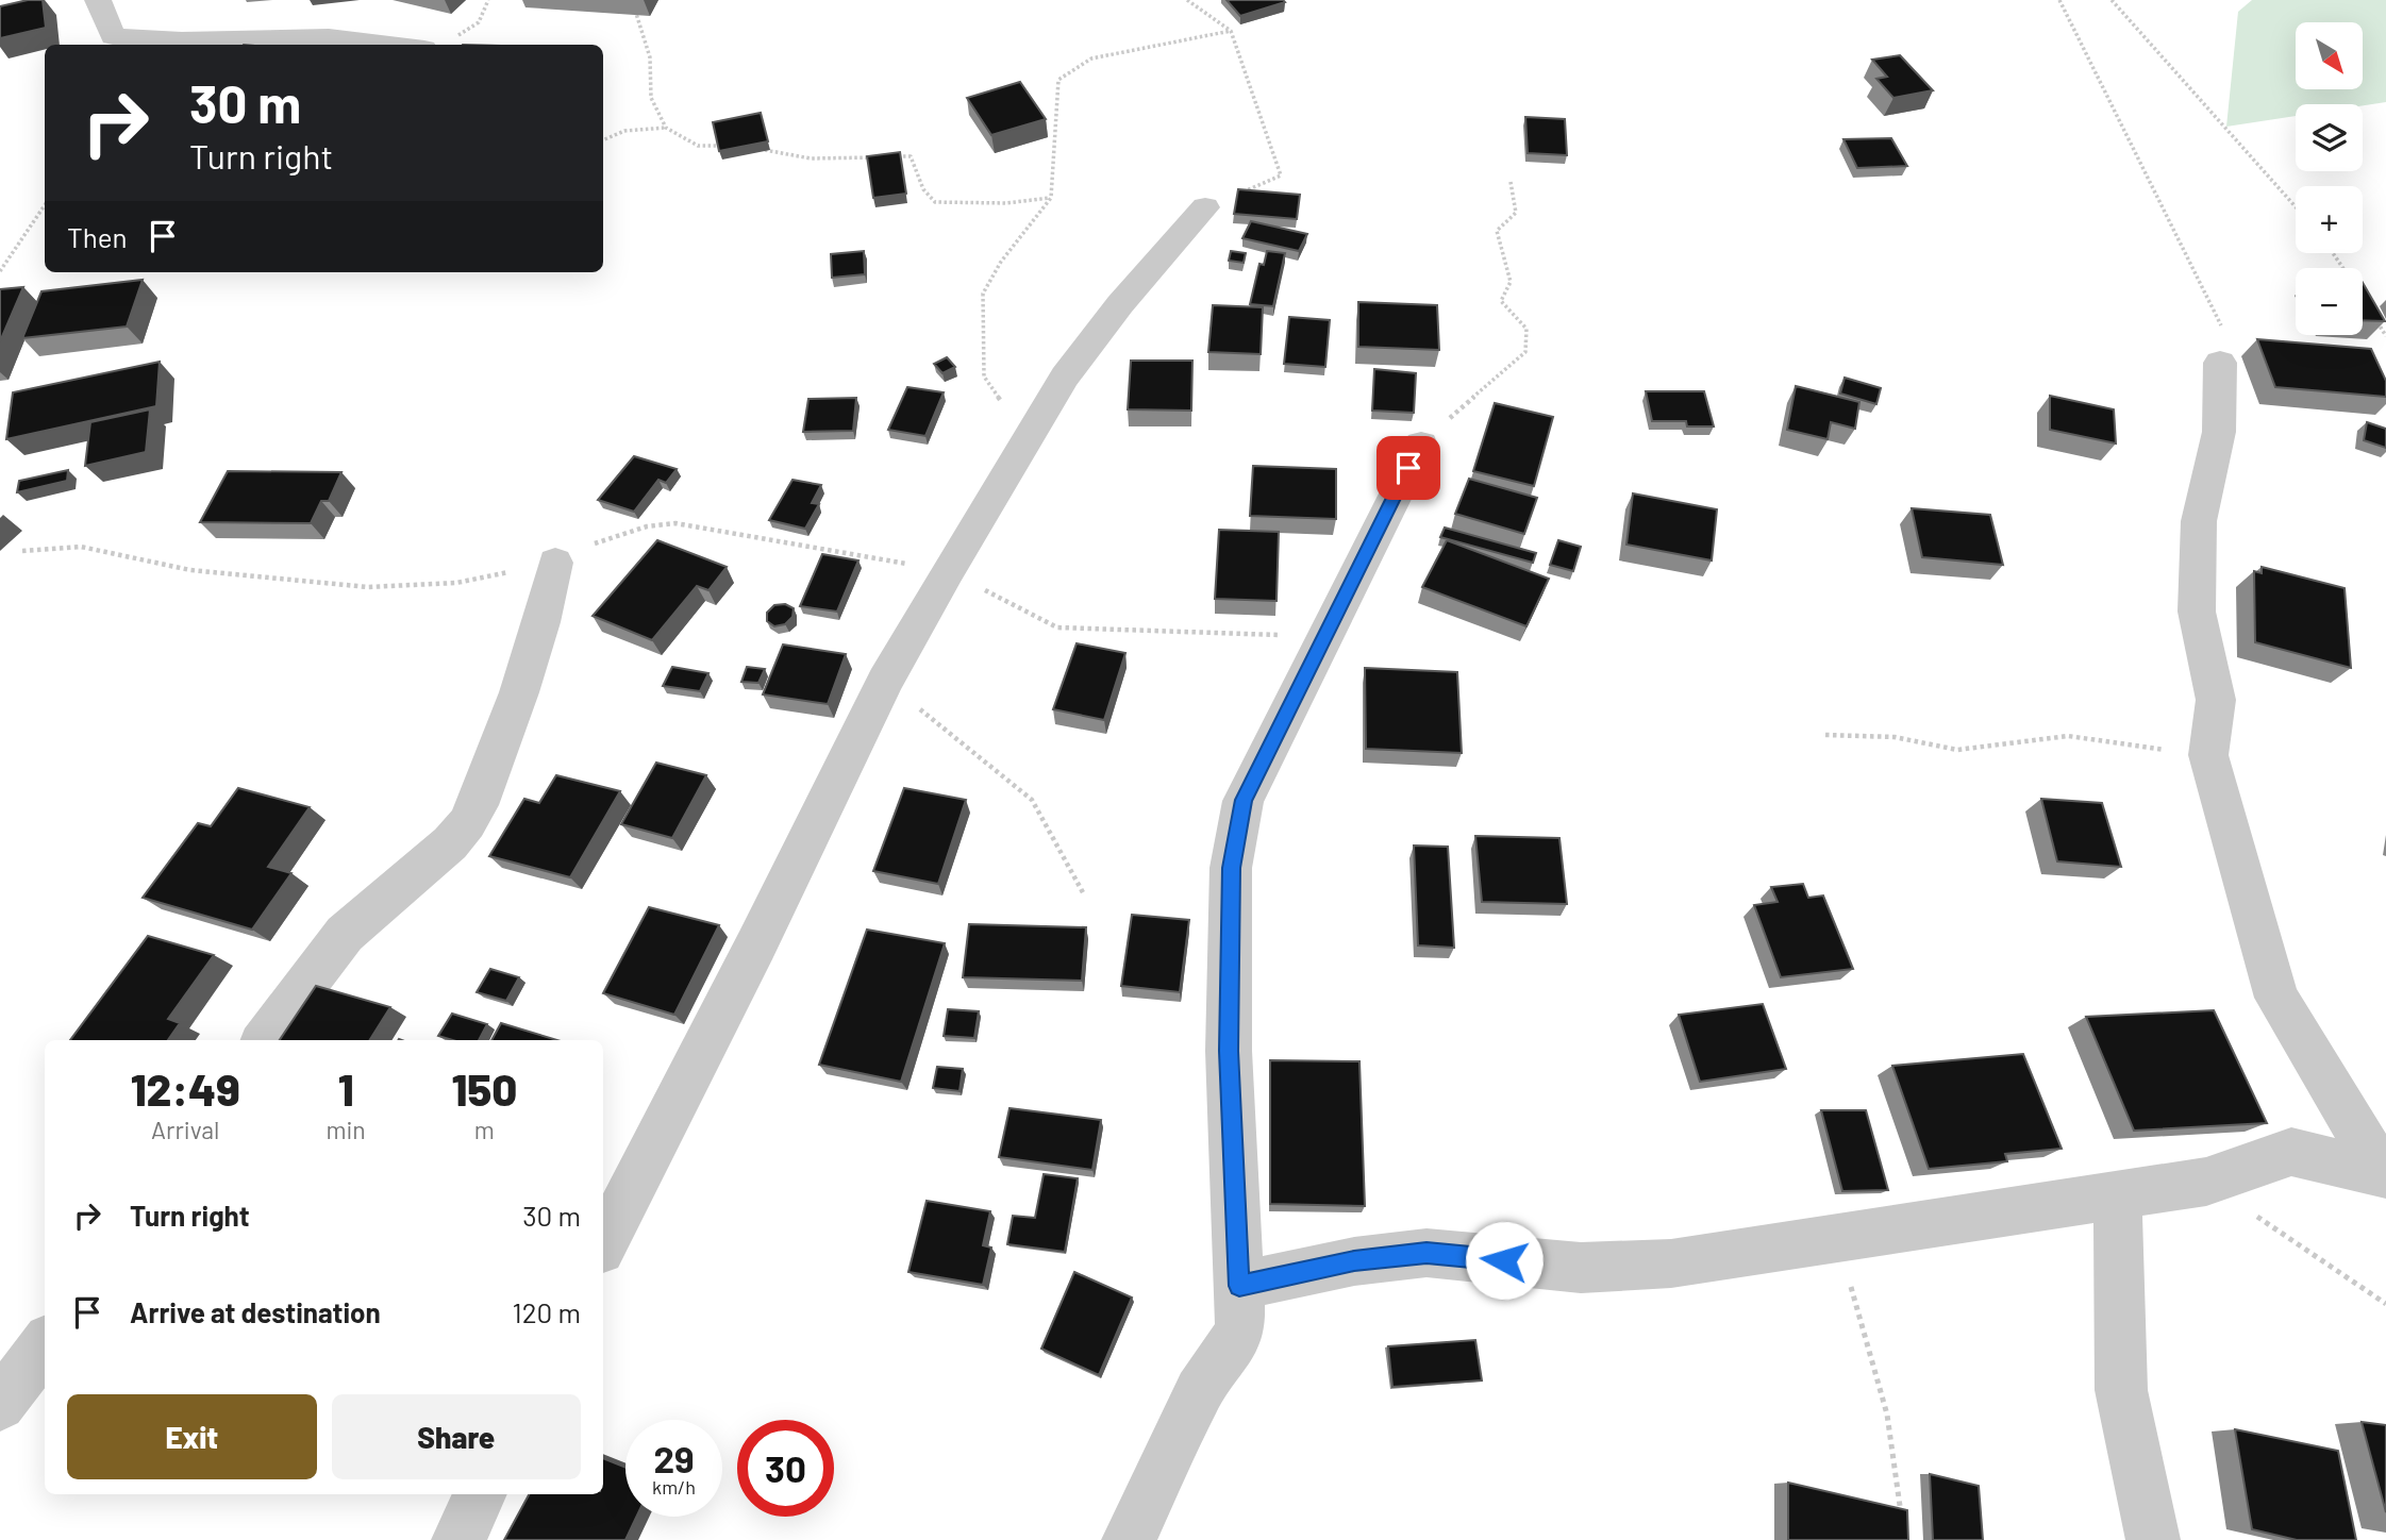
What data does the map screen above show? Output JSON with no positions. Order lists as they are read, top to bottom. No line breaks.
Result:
{"north":"bottom right","page":{"map_buttons":["+","−"],"turn":["30 m","Turn right"],"then":"Then","eta":["12:49","Arrival","1","min","150","m"],"list":[{"name":"Turn right","value":"30 m"},{"name":"Arrive at destination","value":"120 m"}],"buttons":["Exit","Share"],"speed":"29 km/h","limit":"30"}}
